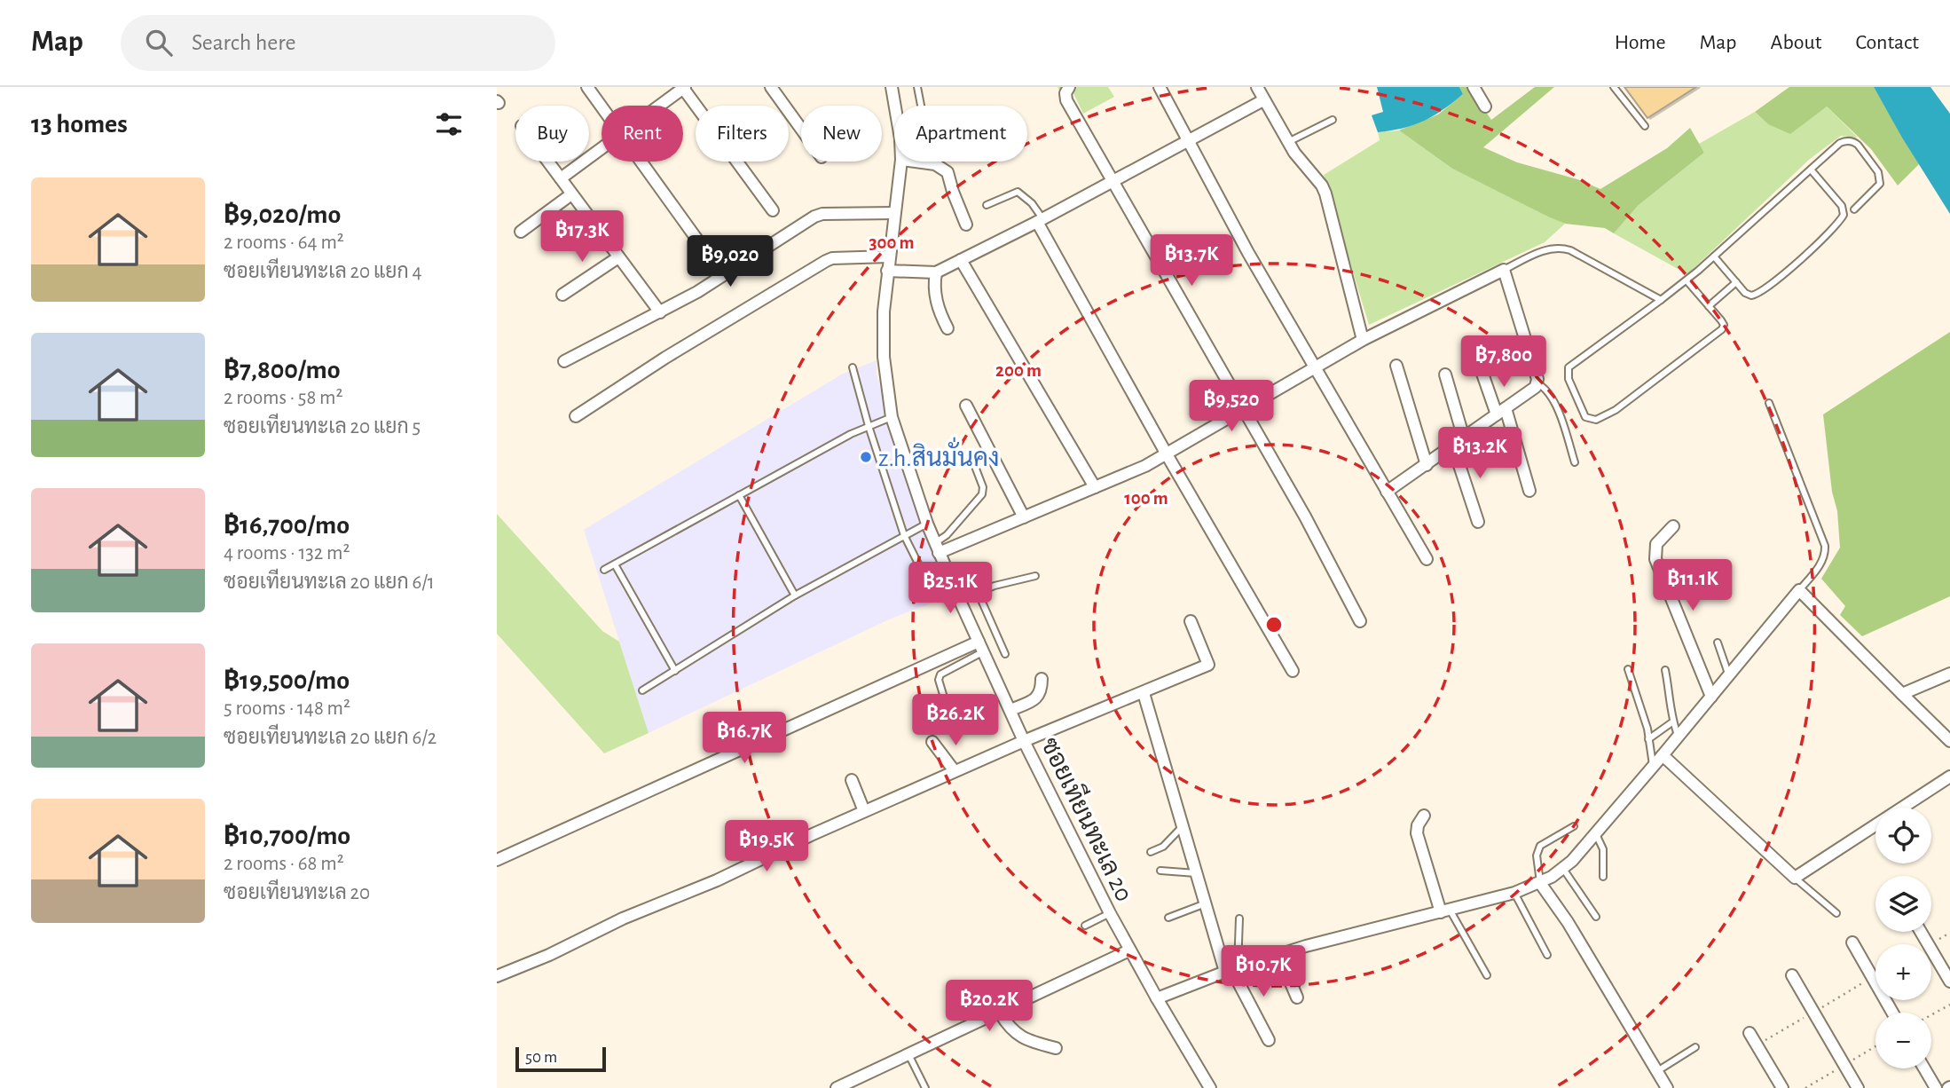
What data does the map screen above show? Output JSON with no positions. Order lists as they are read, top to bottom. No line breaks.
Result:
{"streets":{"street":["ซอยเทียนทะเล 20"]},"places":["z.h.สินมั่นคง"],"scale_bar":"50 m","page":{"header":"Map","search":"Search here","nav":["Home","Map","About","Contact"],"heading":"13 homes","chip":["Buy","Rent","Filters","New","Apartment"],"list":[{"name":"฿9,020/mo","note":"2 rooms · 64 m² · ซอยเทียนทะเล 20 แยก 4"},{"name":"฿7,800/mo","note":"2 rooms · 58 m² · ซอยเทียนทะเล 20 แยก 5"},{"name":"฿16,700/mo","note":"4 rooms · 132 m² · ซอยเทียนทะเล 20 แยก 6/1"},{"name":"฿19,500/mo","note":"5 rooms · 148 m² · ซอยเทียนทะเล 20 แยก 6/2"},{"name":"฿10,700/mo","note":"2 rooms · 68 m² · ซอยเทียนทะเล 20"}],"price":["฿17.3K","฿13.7K","฿9,020","฿7,800","฿9,520","฿13.2K","฿11.1K","฿25.1K","฿26.2K","฿16.7K","฿19.5K","฿10.7K","฿20.2K"],"map_buttons":["+","−"],"scale":"50 m"},"rings":["300 m","200 m","100 m"]}
